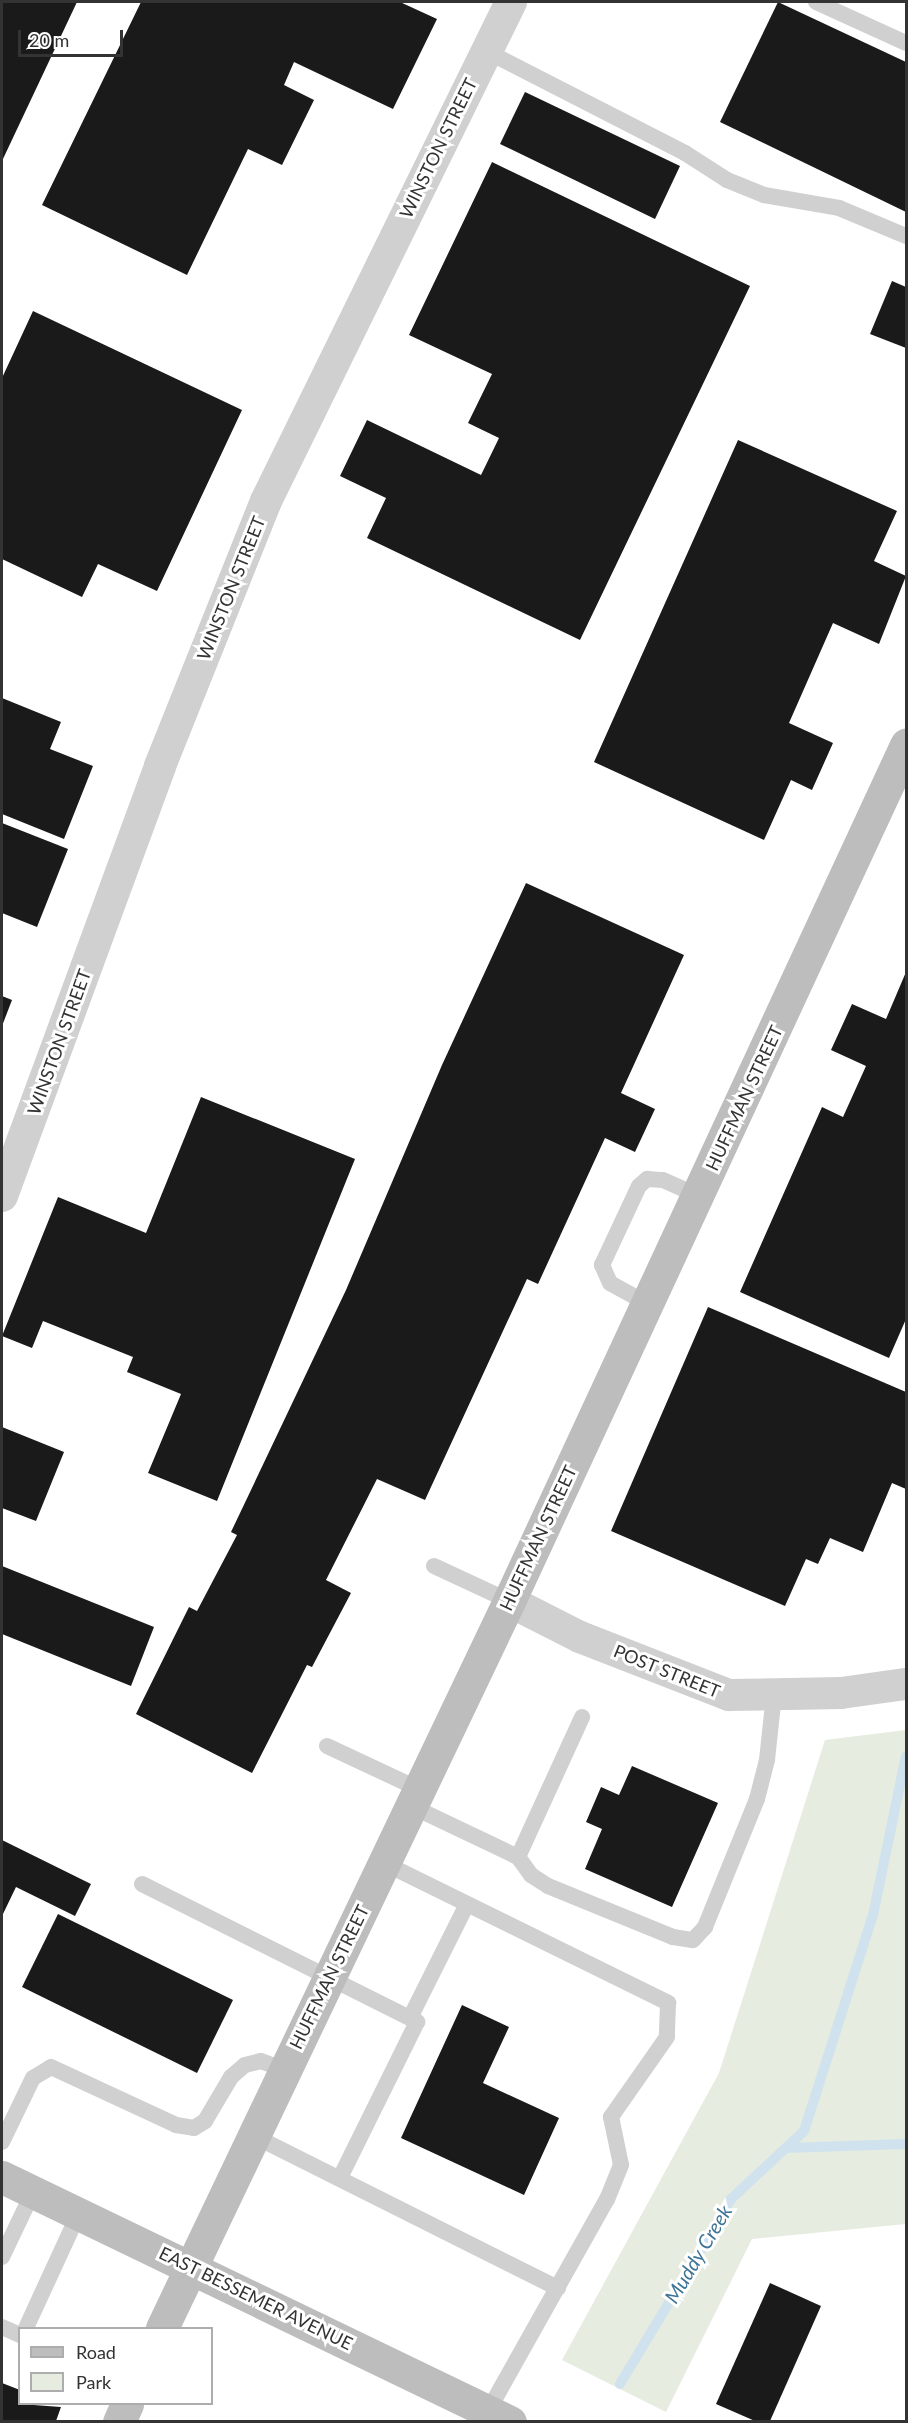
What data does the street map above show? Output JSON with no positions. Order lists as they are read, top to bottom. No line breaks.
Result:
{"streets":{"street":["WINSTON STREET","HUFFMAN STREET","POST STREET","EAST BESSEMER AVENUE"]},"crossings":[["HUFFMAN STREET","POST STREET"],["HUFFMAN STREET","EAST BESSEMER AVENUE"]],"water":["Muddy Creek"],"legend":["Road","Park"],"scale_bar":"20 m"}
